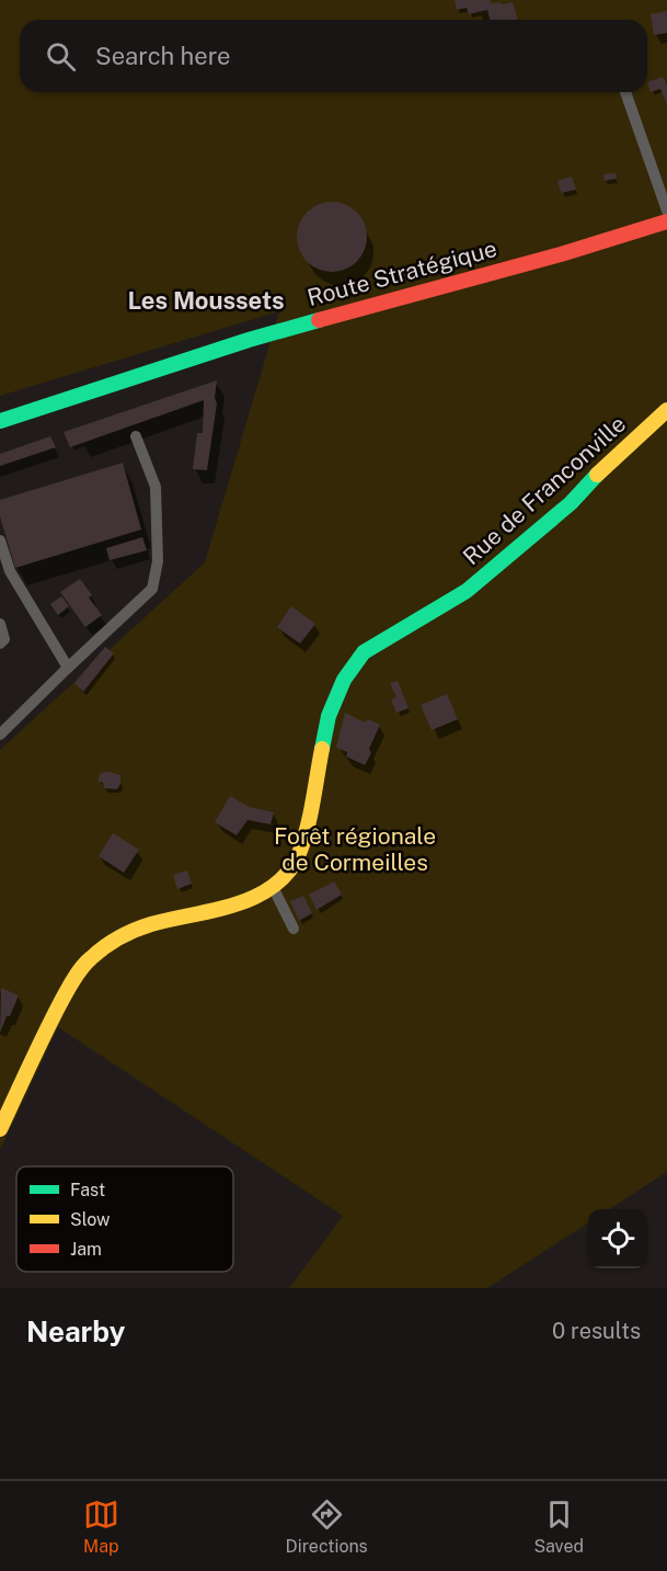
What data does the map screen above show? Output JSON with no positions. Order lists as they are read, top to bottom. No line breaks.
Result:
{"streets":{"street":["Route Stratégique","Rue de Franconville"]},"districts":["Les Moussets"],"parks":["Forêt régionale de Cormeilles"],"legend":["Fast","Slow","Jam"],"page":{"search":"Search here","heading":["Nearby","0 results"],"nav":["Map","Directions","Saved"]}}
